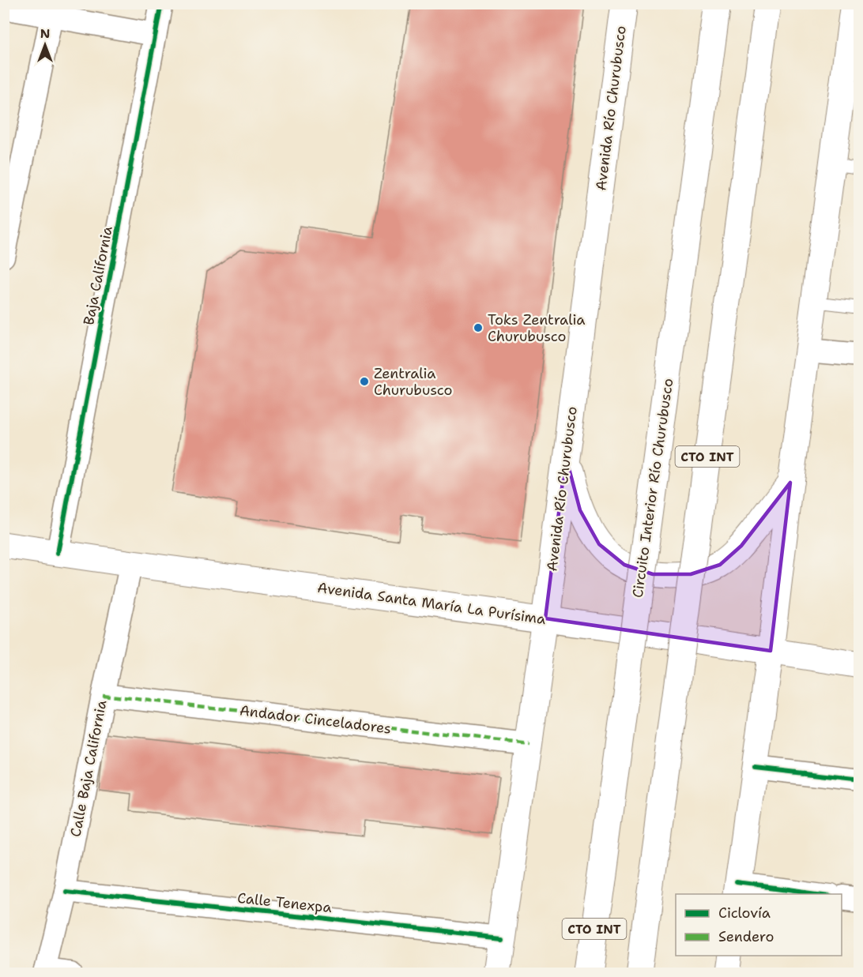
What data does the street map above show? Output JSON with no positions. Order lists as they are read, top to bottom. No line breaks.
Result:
{"streets":{"main road":["Avenida Río Churubusco","CTO INT","Circuito Interior Río Churubusco","Avenida Santa María La Purísima"],"street":["Baja California","Andador Cinceladores","Calle Baja California","Calle Tenexpa"]},"crossings":[["Avenida Río Churubusco","Avenida Santa María La Purísima"],["Avenida Río Churubusco","Andador Cinceladores"],["Avenida Río Churubusco","Calle Tenexpa"],["Baja California","Avenida Santa María La Purísima"],["Avenida Santa María La Purísima","Calle Baja California"],["Andador Cinceladores","Calle Baja California"],["Calle Baja California","Calle Tenexpa"]],"places":["Toks Zentralia Churubusco","Zentralia Churubusco"],"legend":["Ciclovía","Sendero"],"north":"top"}
